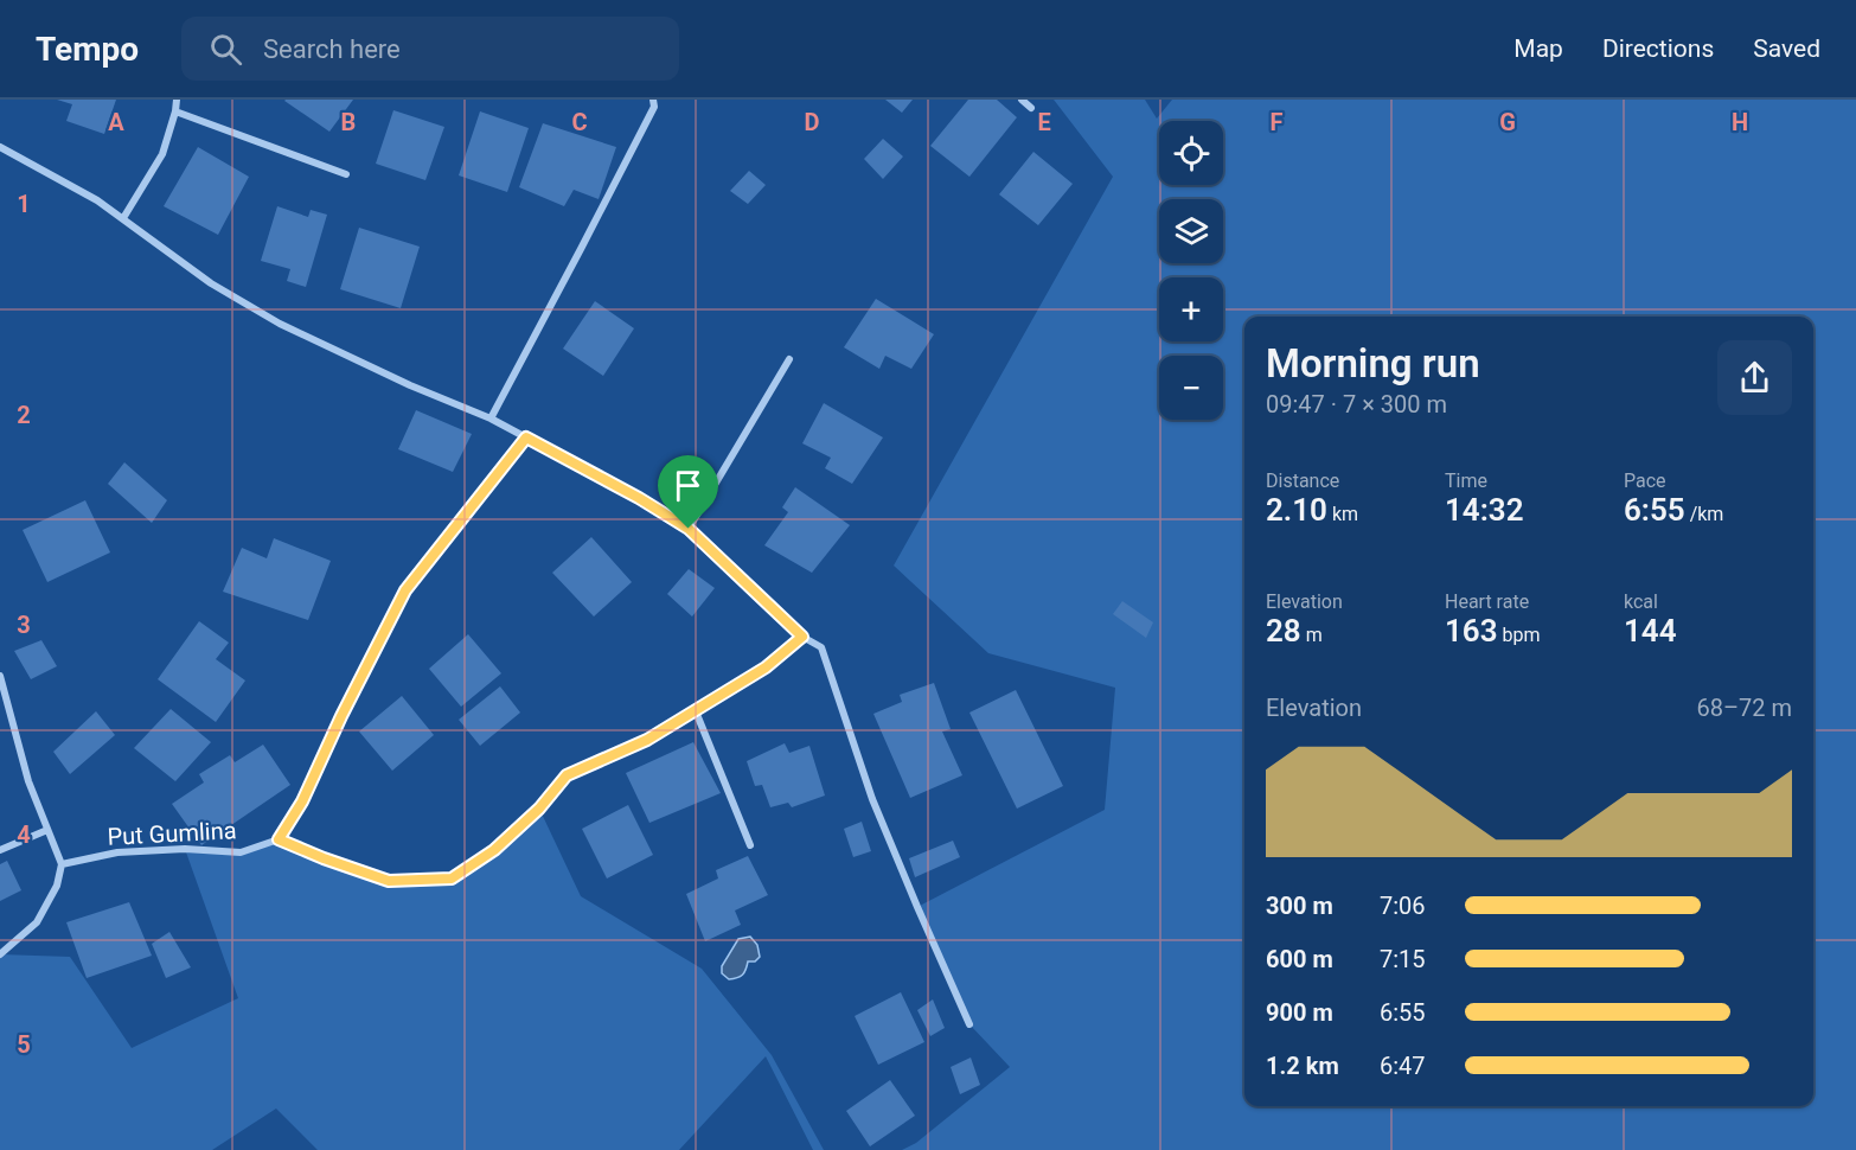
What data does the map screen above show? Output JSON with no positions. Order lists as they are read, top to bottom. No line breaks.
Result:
{"streets":{"street":["Put Gumlina"]},"page":{"header":"Tempo","search":"Search here","nav":["Map","Directions","Saved"],"map_buttons":["+","−"],"heading":["Morning run","09:47 · 7 × 300 m"],"stats":[["Distance","2.10 km"],["Time","14:32"],["Pace","6:55 /km"],["Elevation","28 m"],["Heart rate","163 bpm"],["kcal","144"]],"chart":["Elevation","68–72 m"],"list":[{"name":"300 m","note":"7:06"},{"name":"600 m","note":"7:15"},{"name":"900 m","note":"6:55"},{"name":"1.2 km","note":"6:47"}]},"grid":{"columns":["A","B","C","D","E","F","G","H"],"rows":["1","2","3","4","5"]}}
